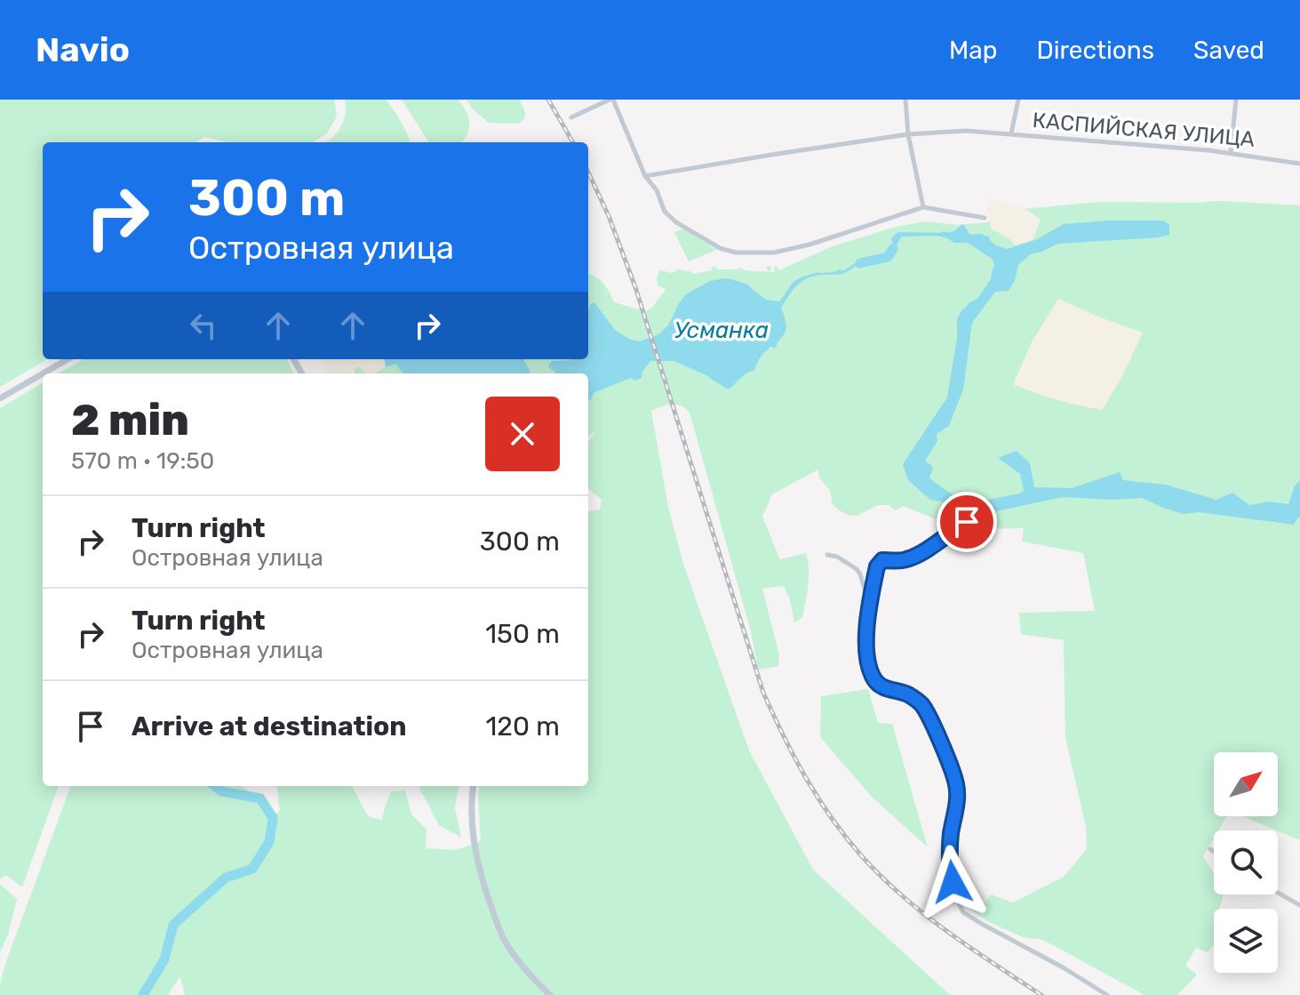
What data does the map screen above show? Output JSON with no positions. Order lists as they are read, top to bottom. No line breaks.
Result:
{"streets":{"street":["КАСПИЙСКАЯ УЛИЦА"]},"water":["Усманка"],"north":"top right","page":{"header":"Navio","nav":["Map","Directions","Saved"],"turn":["300 m","Островная улица"],"heading":["2 min","570 m · 19:50"],"list":[{"name":"Turn right","note":"Островная улица","value":"300 m"},{"name":"Turn right","note":"Островная улица","value":"150 m"},{"name":"Arrive at destination","value":"120 m"}]}}
